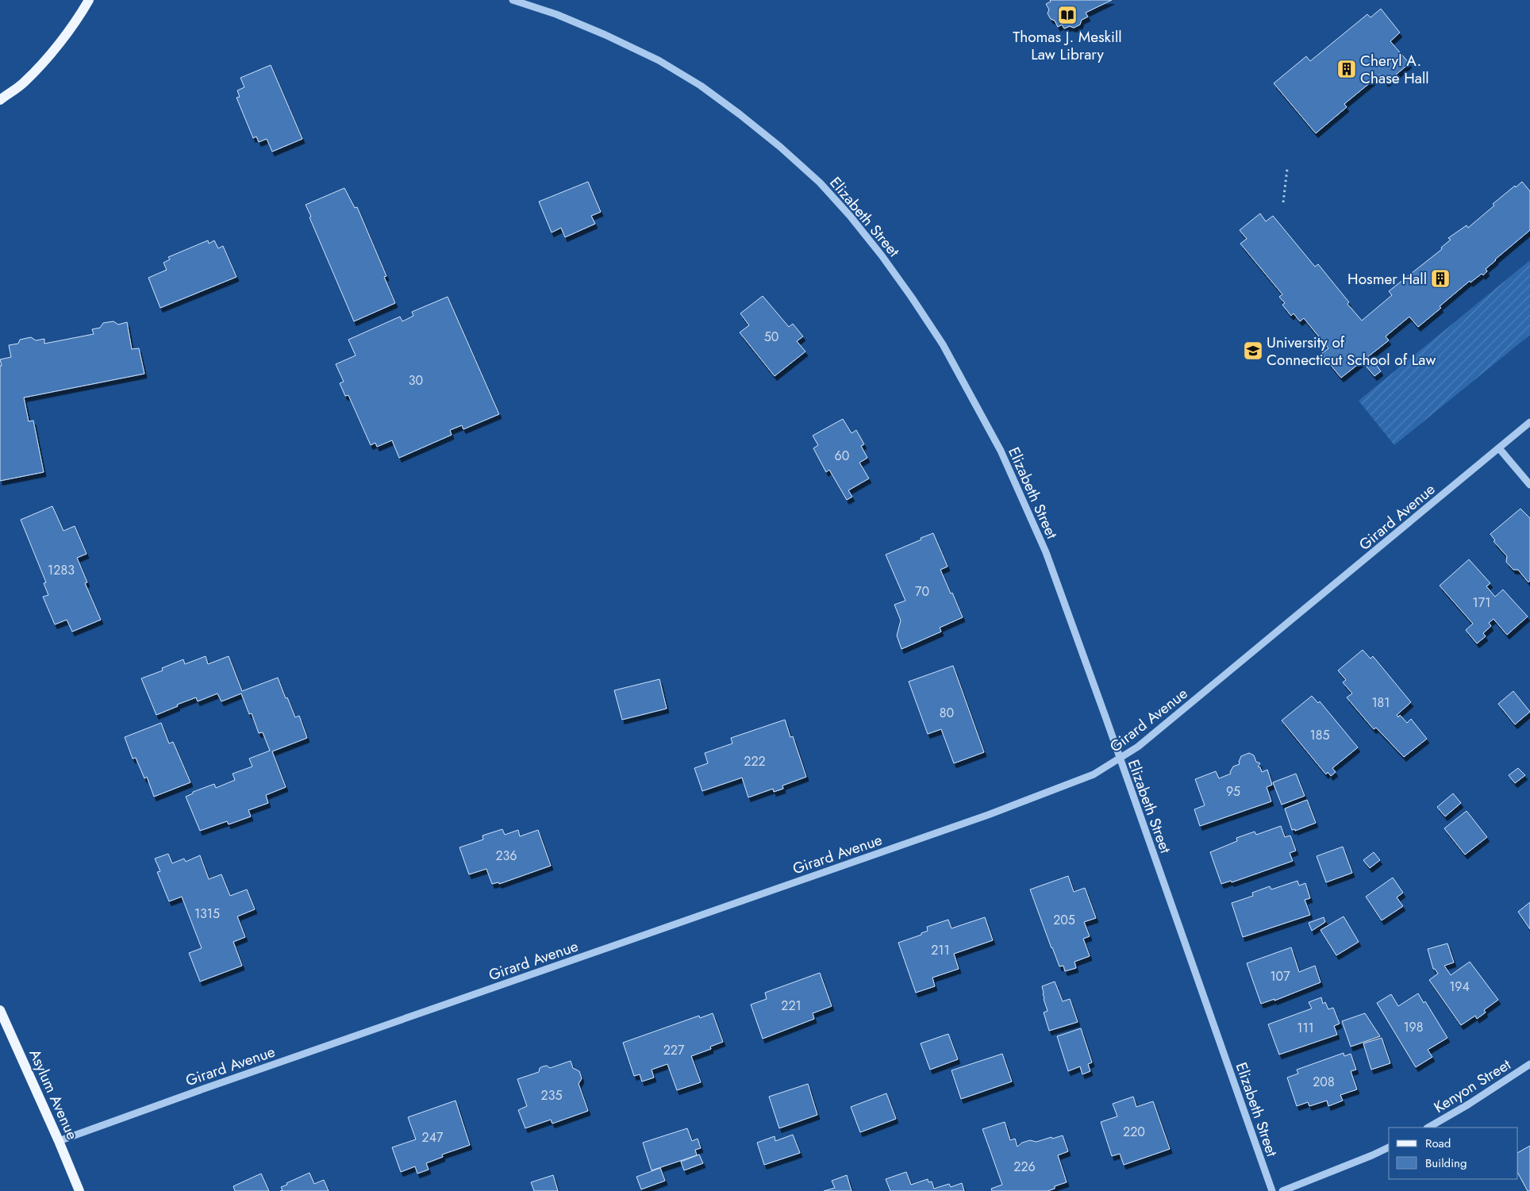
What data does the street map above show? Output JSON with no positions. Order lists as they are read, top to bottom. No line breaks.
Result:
{"streets":{"main road":["Asylum Avenue"],"street":["Elizabeth Street","Girard Avenue","Kenyon Street"]},"crossings":[["Elizabeth Street","Girard Avenue"],["Girard Avenue","Asylum Avenue"]],"places":{"library":["Thomas J. Meskill Law Library"],"building":["Cheryl A. Chase Hall","Hosmer Hall"],"school or university":["University of Connecticut School of Law"]},"house_numbers":["50","30","60","1283","70","171","181","80","185","222","95","236","1315","205","211","107","194","221","198","111","227","208","235","220","247","226"],"legend":["Road","Building"]}
